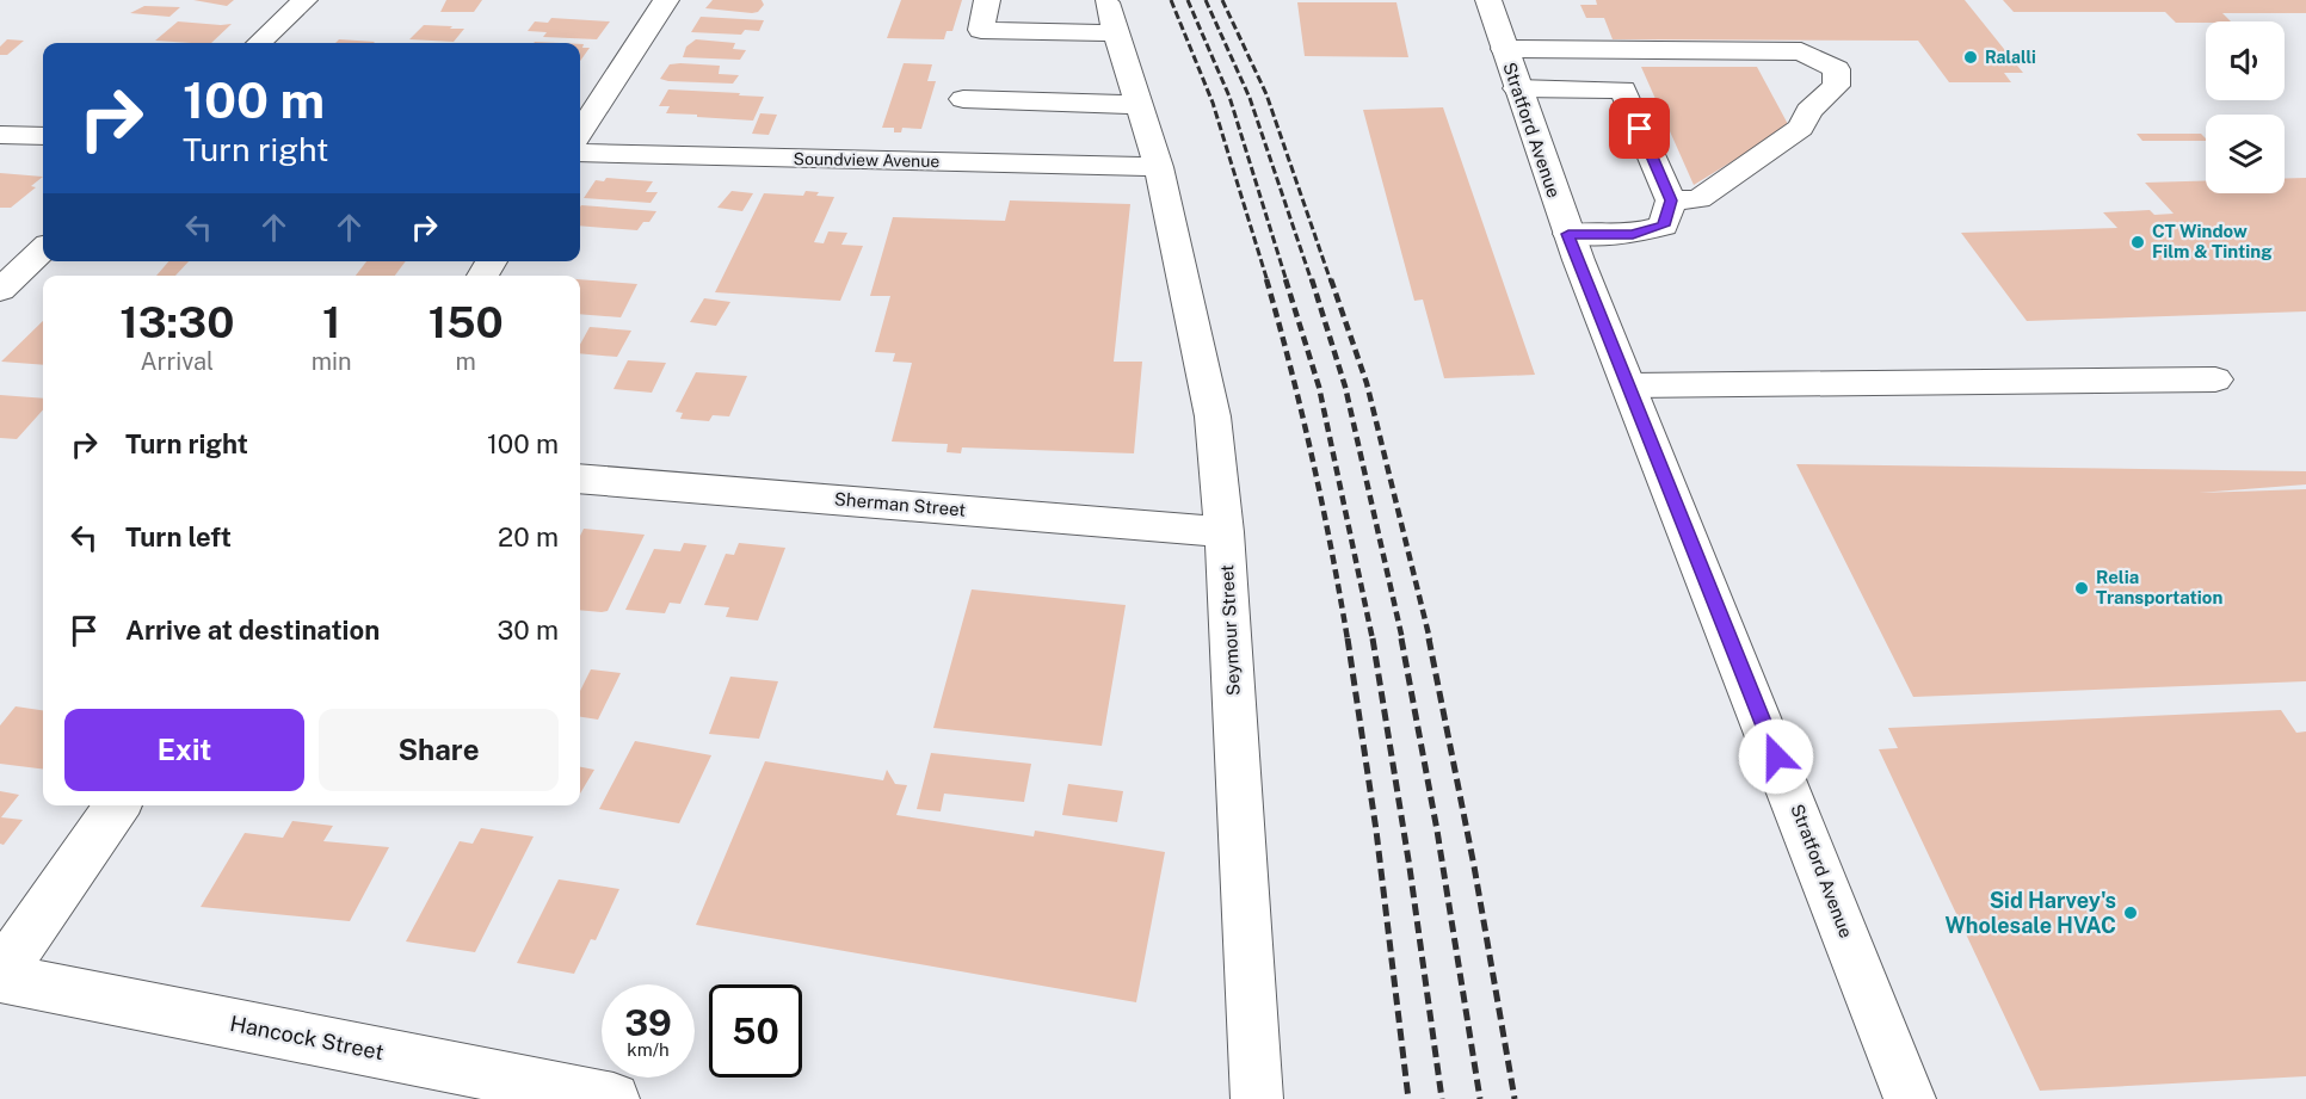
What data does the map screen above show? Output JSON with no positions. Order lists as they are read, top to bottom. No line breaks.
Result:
{"streets":{"street":["Stratford Avenue","Soundview Avenue","Sherman Street","Seymour Street","Hancock Street"]},"crossings":[["Soundview Avenue","Seymour Street"],["Sherman Street","Seymour Street"]],"places":["Ralalli","CT Window Film & Tinting","Relia Transportation","Sid Harvey's Wholesale HVAC"],"page":{"turn":["100 m","Turn right"],"eta":["13:30","Arrival","1","min","150","m"],"list":[{"name":"Turn right","value":"100 m"},{"name":"Turn left","value":"20 m"},{"name":"Arrive at destination","value":"30 m"}],"buttons":["Exit","Share"],"speed":"39 km/h","limit":"50"}}
